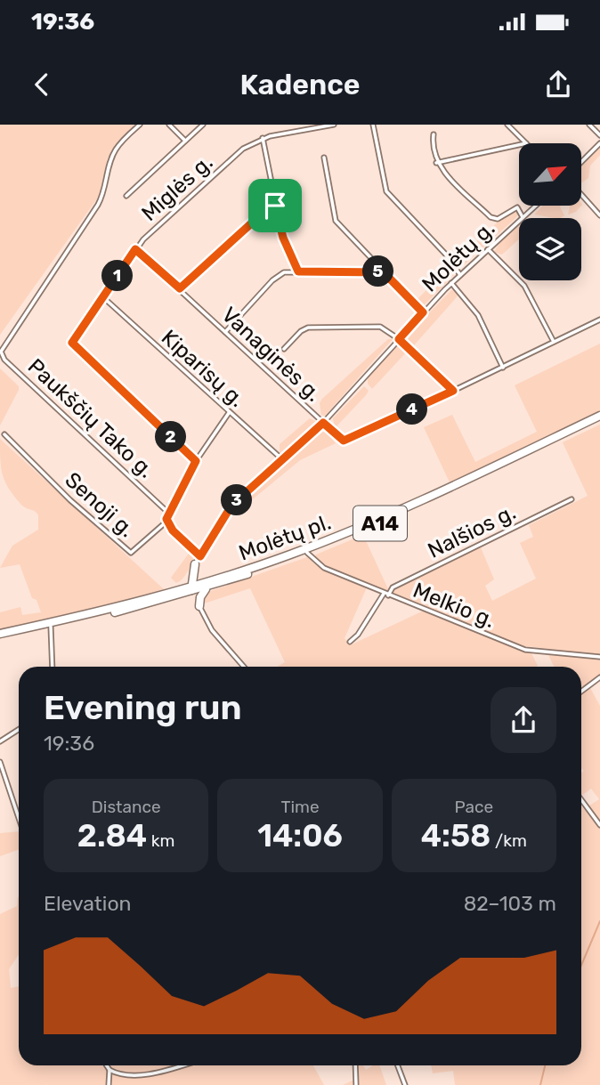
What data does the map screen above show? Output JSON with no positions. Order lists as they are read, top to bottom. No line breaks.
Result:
{"streets":{"highway":["A14","Molėtų pl."],"street":["Miglės g.","Molėtų g.","Vanaginės g.","Kiparisų g.","Paukščių Tako g.","Senoji g.","Nalšios g.","Melkio g."]},"crossings":[["Miglės g.","Vanaginės g."],["Miglės g.","Kiparisų g."],["Miglės g.","Senoji g."],["Molėtų g.","Vanaginės g."],["Molėtų g.","Kiparisų g."],["Kiparisų g.","Senoji g."],["Paukščių Tako g.","Senoji g."],["Nalšios g.","Melkio g."],["Molėtų pl.","Melkio g."]],"north":"top right","page":{"status":"19:36","header":"Kadence","pins":["5","1","4","2","3"],"heading":["Evening run","19:36"],"stats":[["Distance","2.84 km"],["Time","14:06"],["Pace","4:58 /km"]],"chart":["Elevation","82–103 m"]}}
